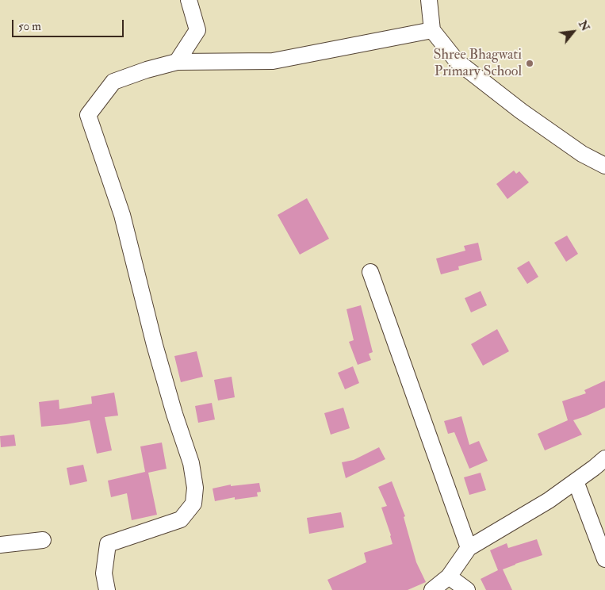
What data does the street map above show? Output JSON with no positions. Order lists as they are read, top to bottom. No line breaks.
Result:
{"places":["Shree Bhagwati Primary School"],"scale_bar":"50 m","north":"top right"}
